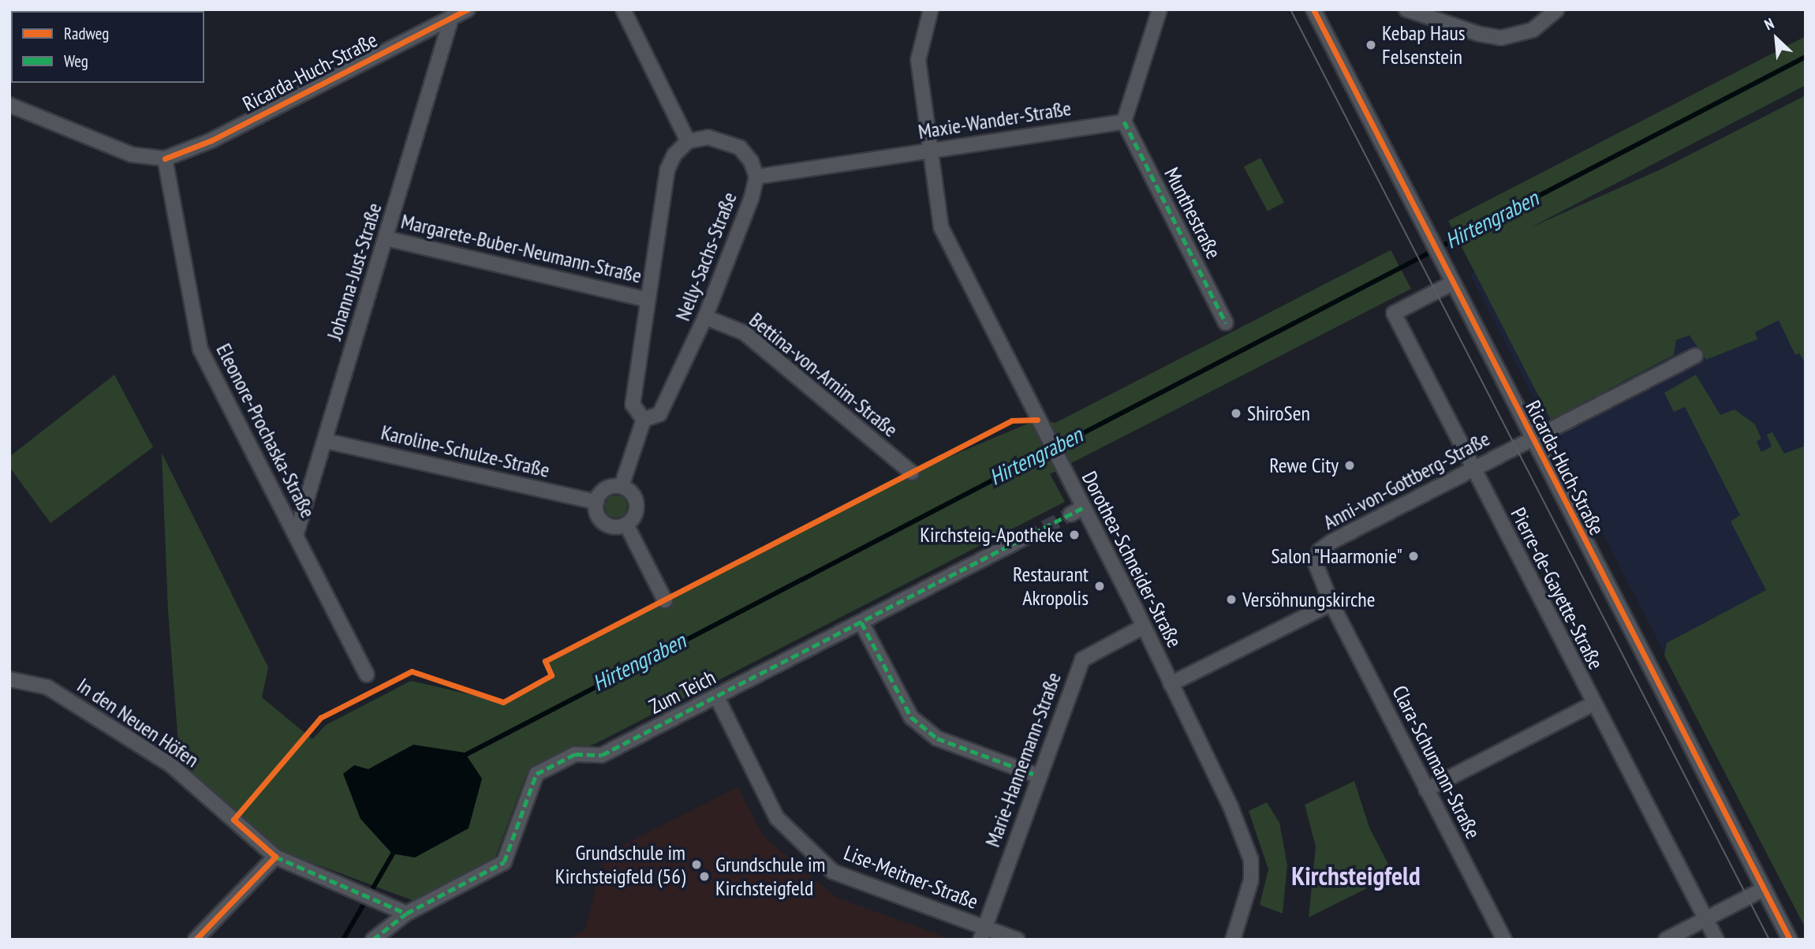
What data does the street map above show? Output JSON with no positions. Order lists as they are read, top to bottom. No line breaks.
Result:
{"streets":{"street":["Ricarda-Huch-Straße","Maxie-Wander-Straße","Munthestraße","Margarete-Buber-Neumann-Straße","Nelly-Sachs-Straße","Johanna-Just-Straße","Bettina-von-Arnim-Straße","Eleonore-Prochaska-Straße","Karoline-Schulze-Straße","Anni-von-Gottberg-Straße","Dorothea-Schneider-Straße","Pierre-de-Gayette-Straße","Zum Teich","In den Neuen Höfen","Marie-Hannemann-Straße","Clara-Schumann-Straße","Lise-Meitner-Straße"]},"crossings":[["Ricarda-Huch-Straße","Johanna-Just-Straße"],["Ricarda-Huch-Straße","Eleonore-Prochaska-Straße"],["Ricarda-Huch-Straße","Anni-von-Gottberg-Straße"],["Ricarda-Huch-Straße","Pierre-de-Gayette-Straße"],["Maxie-Wander-Straße","Munthestraße"],["Maxie-Wander-Straße","Nelly-Sachs-Straße"],["Maxie-Wander-Straße","Dorothea-Schneider-Straße"],["Margarete-Buber-Neumann-Straße","Nelly-Sachs-Straße"],["Margarete-Buber-Neumann-Straße","Johanna-Just-Straße"],["Nelly-Sachs-Straße","Bettina-von-Arnim-Straße"],["Johanna-Just-Straße","Eleonore-Prochaska-Straße"],["Johanna-Just-Straße","Karoline-Schulze-Straße"],["Anni-von-Gottberg-Straße","Pierre-de-Gayette-Straße"],["Anni-von-Gottberg-Straße","Clara-Schumann-Straße"],["Dorothea-Schneider-Straße","Marie-Hannemann-Straße"],["Zum Teich","Lise-Meitner-Straße"],["Marie-Hannemann-Straße","Lise-Meitner-Straße"]],"districts":["Kirchsteigfeld"],"water":["Hirtengraben"],"places":["Kebap Haus Felsenstein","ShiroSen","Rewe City","Kirchsteig-Apotheke","Salon \"Haarmonie\"","Restaurant Akropolis","Versöhnungskirche","Grundschule im Kirchsteigfeld (56)","Grundschule im Kirchsteigfeld"],"legend":["Radweg","Weg"],"north":"top left"}
